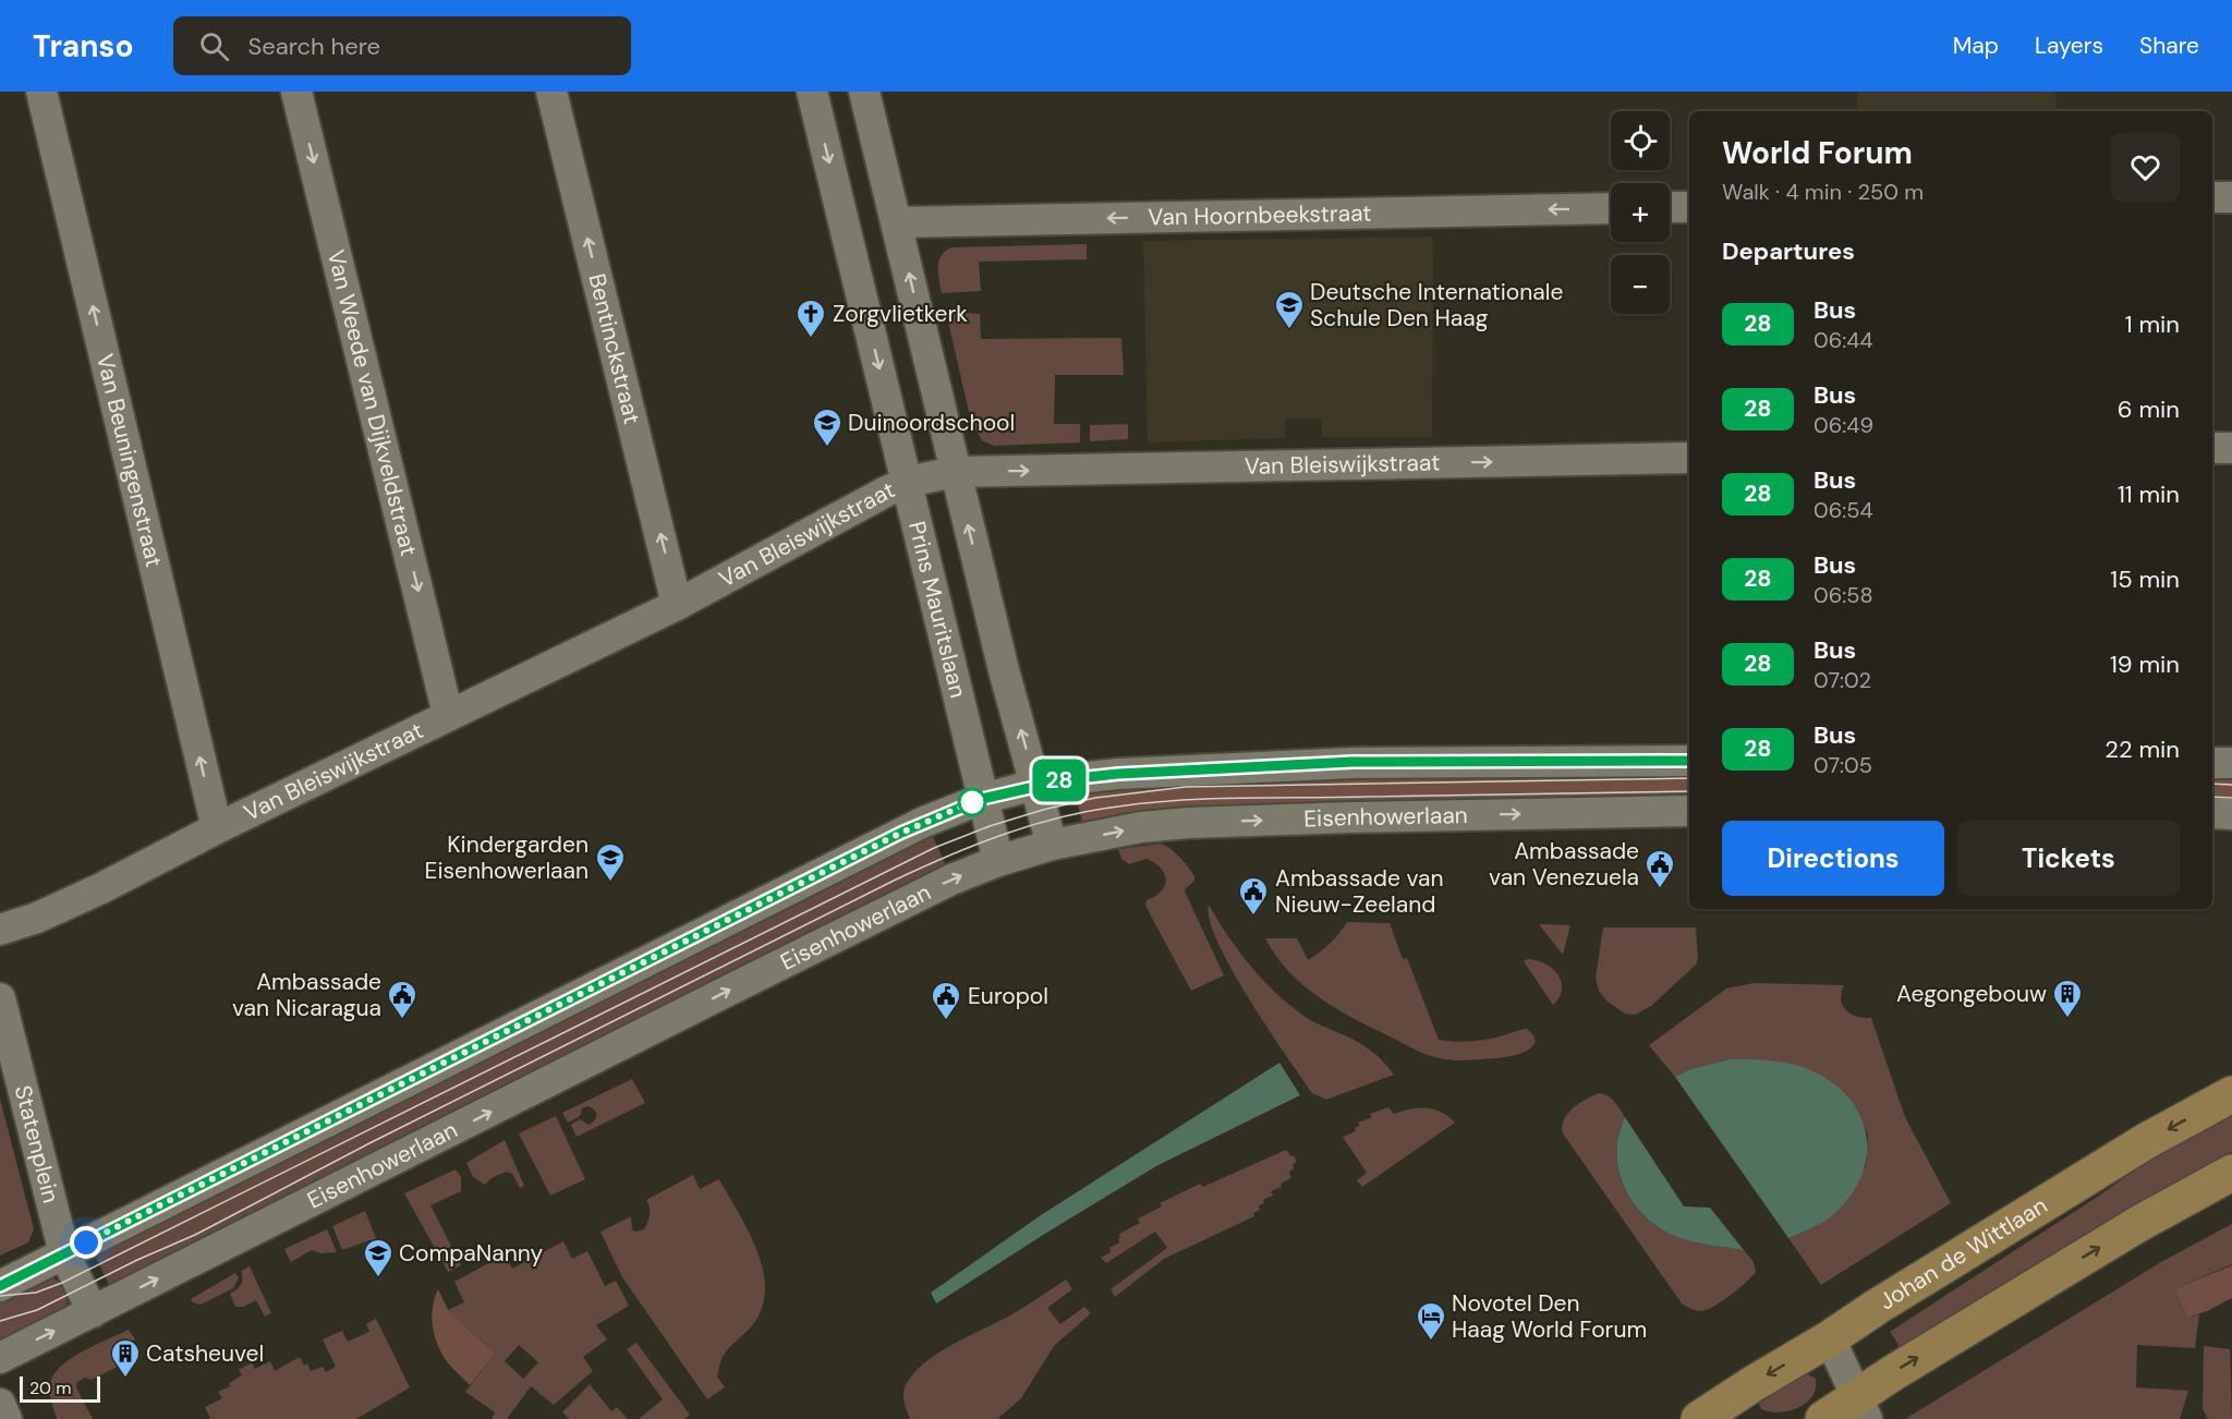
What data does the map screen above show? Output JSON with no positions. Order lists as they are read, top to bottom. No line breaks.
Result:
{"streets":{"main road":["Johan de Wittlaan"],"street":["Van Hoornbeekstraat","Bentinckstraat","Van Weede van Dijkveldstraat","Van Beuningenstraat","Van Bleiswijkstraat","Prins Mauritslaan","Eisenhowerlaan","Statenplein"]},"crossings":[["Bentinckstraat","Van Bleiswijkstraat"],["Van Weede van Dijkveldstraat","Van Bleiswijkstraat"],["Van Beuningenstraat","Van Bleiswijkstraat"],["Van Bleiswijkstraat","Prins Mauritslaan"],["Prins Mauritslaan","Eisenhowerlaan"],["Eisenhowerlaan","Statenplein"]],"one_way":["Van Hoornbeekstraat","Bentinckstraat","Van Weede van Dijkveldstraat","Van Beuningenstraat","Van Bleiswijkstraat"],"places":{"school or university":["Deutsche Internationale Schule Den Haag","Duinoordschool","Kindergarden Eisenhowerlaan","CompaNanny"],"church":["Zorgvlietkerk"],"public building":["Ambassade van Venezuela","Ambassade van Nieuw-Zeeland","Ambassade van Nicaragua","Europol"],"building":["Aegongebouw","Catsheuvel"],"hotel":["Novotel Den Haag World Forum"]},"lines":["bus line 28"],"scale_bar":"20 m","page":{"header":"Transo","search":"Search here","nav":["Map","Layers","Share"],"on_map":"28","map_buttons":["+","−"],"heading":[["World Forum","Walk · 4 min · 250 m"],"Departures"],"list":[{"mark":"28","name":"Bus","note":"06:44","value":"1 min"},{"mark":"28","name":"Bus","note":"06:49","value":"6 min"},{"mark":"28","name":"Bus","note":"06:54","value":"11 min"},{"mark":"28","name":"Bus","note":"06:58","value":"15 min"},{"mark":"28","name":"Bus","note":"07:02","value":"19 min"},{"mark":"28","name":"Bus","note":"07:05","value":"22 min"}],"buttons":["Directions","Tickets"],"scale":"20 m"}}
